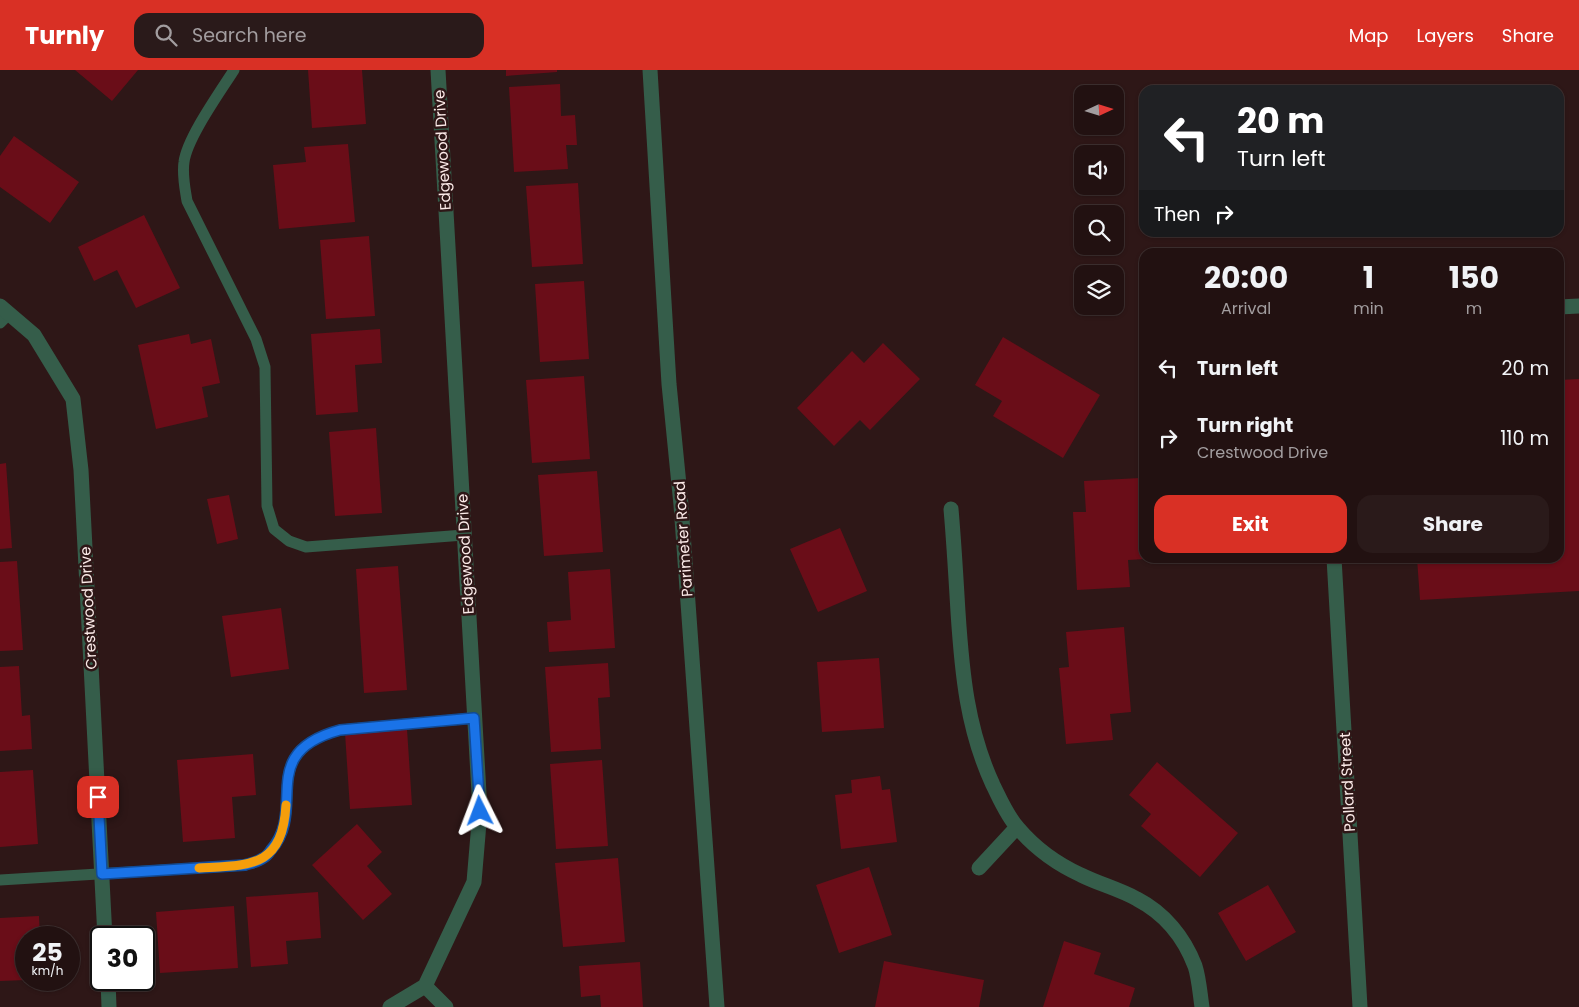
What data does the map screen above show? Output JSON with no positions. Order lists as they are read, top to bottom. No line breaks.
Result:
{"streets":{"street":["Edgewood Drive","Parimeter Road","Crestwood Drive","Pollard Street"]},"north":"right","page":{"header":"Turnly","search":"Search here","nav":["Map","Layers","Share"],"turn":["20 m","Turn left"],"then":"Then","eta":["20:00","Arrival","1","min","150","m"],"list":[{"name":"Turn left","value":"20 m"},{"name":"Turn right","note":"Crestwood Drive","value":"110 m"}],"buttons":["Exit","Share"],"speed":"25 km/h","limit":"30"}}
